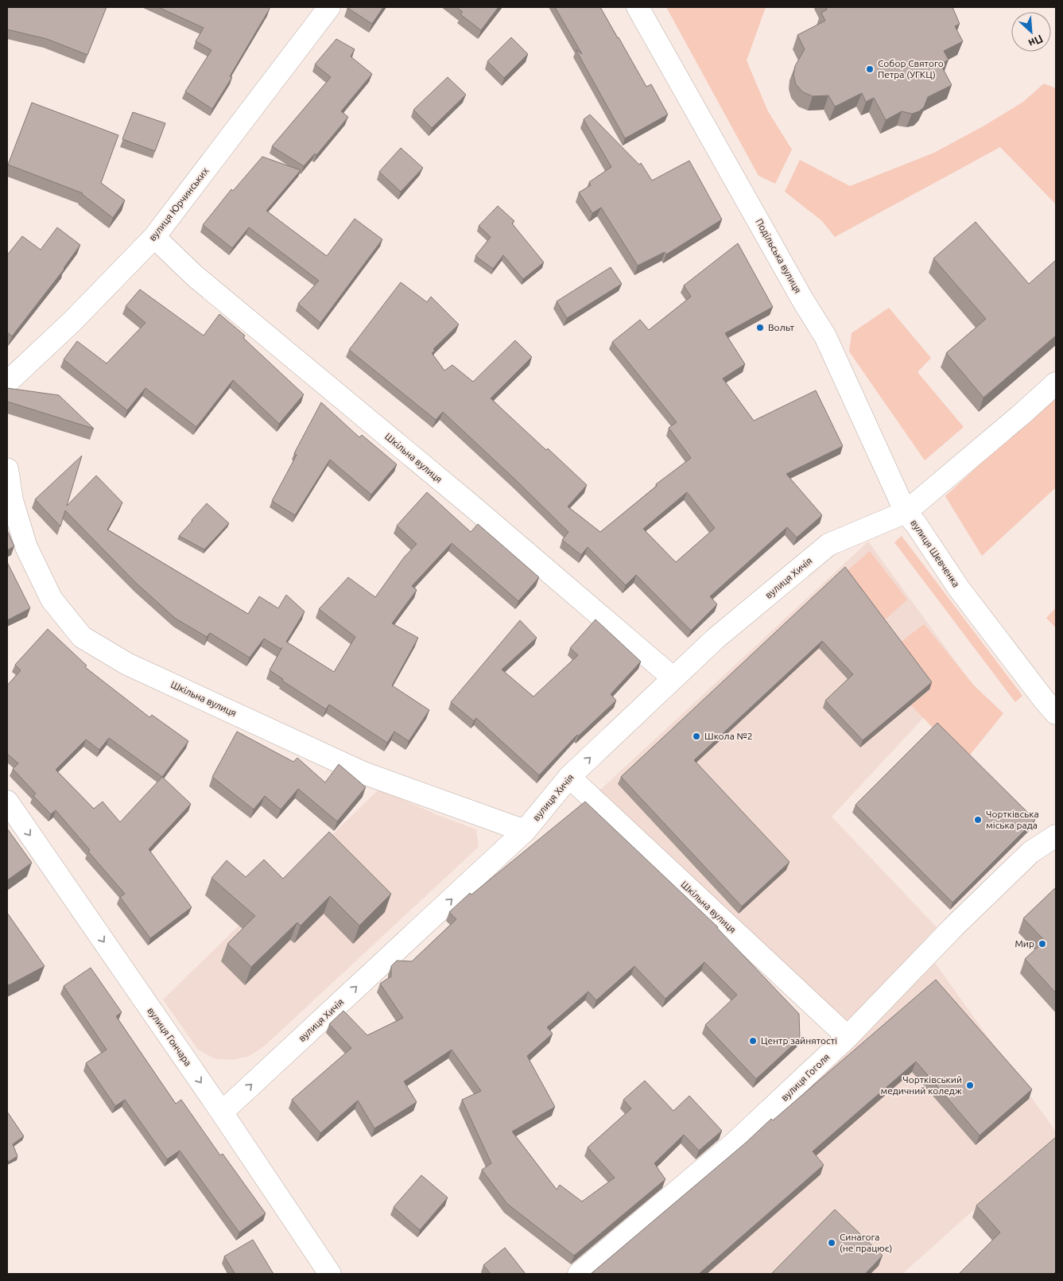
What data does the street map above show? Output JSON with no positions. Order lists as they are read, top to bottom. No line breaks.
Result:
{"streets":{"street":["вулиця Юрчинських","Подільська вулиця","Шкільна вулиця","вулиця Шевченка","вулиця Хичія","вулиця Гончара","вулиця Гоголя"]},"crossings":[["вулиця Юрчинських","Шкільна вулиця"],["Подільська вулиця","вулиця Шевченка"],["Подільська вулиця","вулиця Хичія"],["Шкільна вулиця","вулиця Хичія"],["Шкільна вулиця","вулиця Гоголя"],["вулиця Шевченка","вулиця Хичія"],["вулиця Хичія","вулиця Гончара"]],"one_way":["вулиця Хичія","вулиця Гончара"],"places":["Собор Святого Петра (УГКЦ)","Вольт","Школа №2","Чортківська міська рада","Мир","Центр зайнятості","Чортківський медичний коледж","Синагога (не працює)"],"north":"bottom right"}
